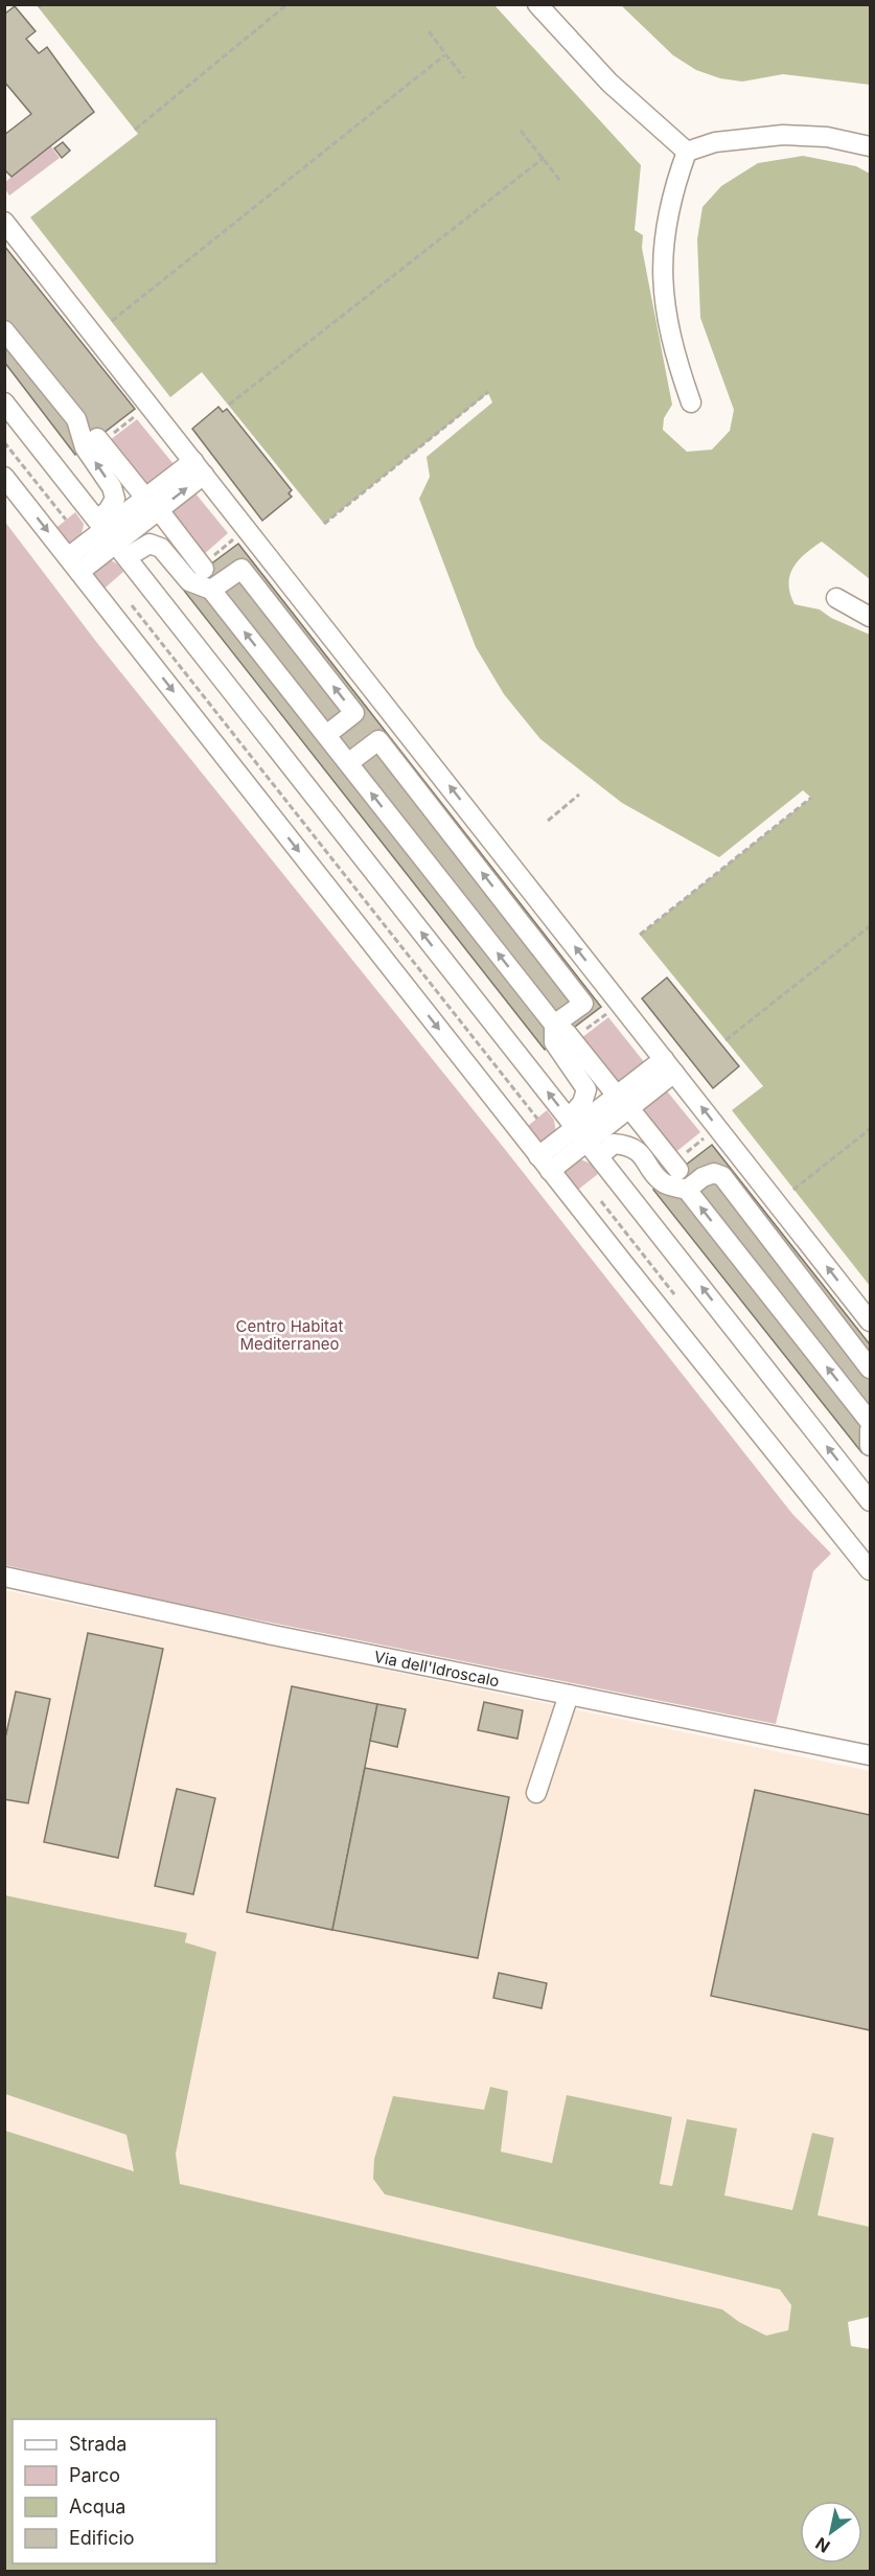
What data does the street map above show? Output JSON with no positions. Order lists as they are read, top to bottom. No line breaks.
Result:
{"streets":{"street":["Via dell'Idroscalo"]},"parks":["Centro Habitat Mediterraneo"],"legend":["Strada","Parco","Acqua","Edificio"],"north":"bottom left"}
